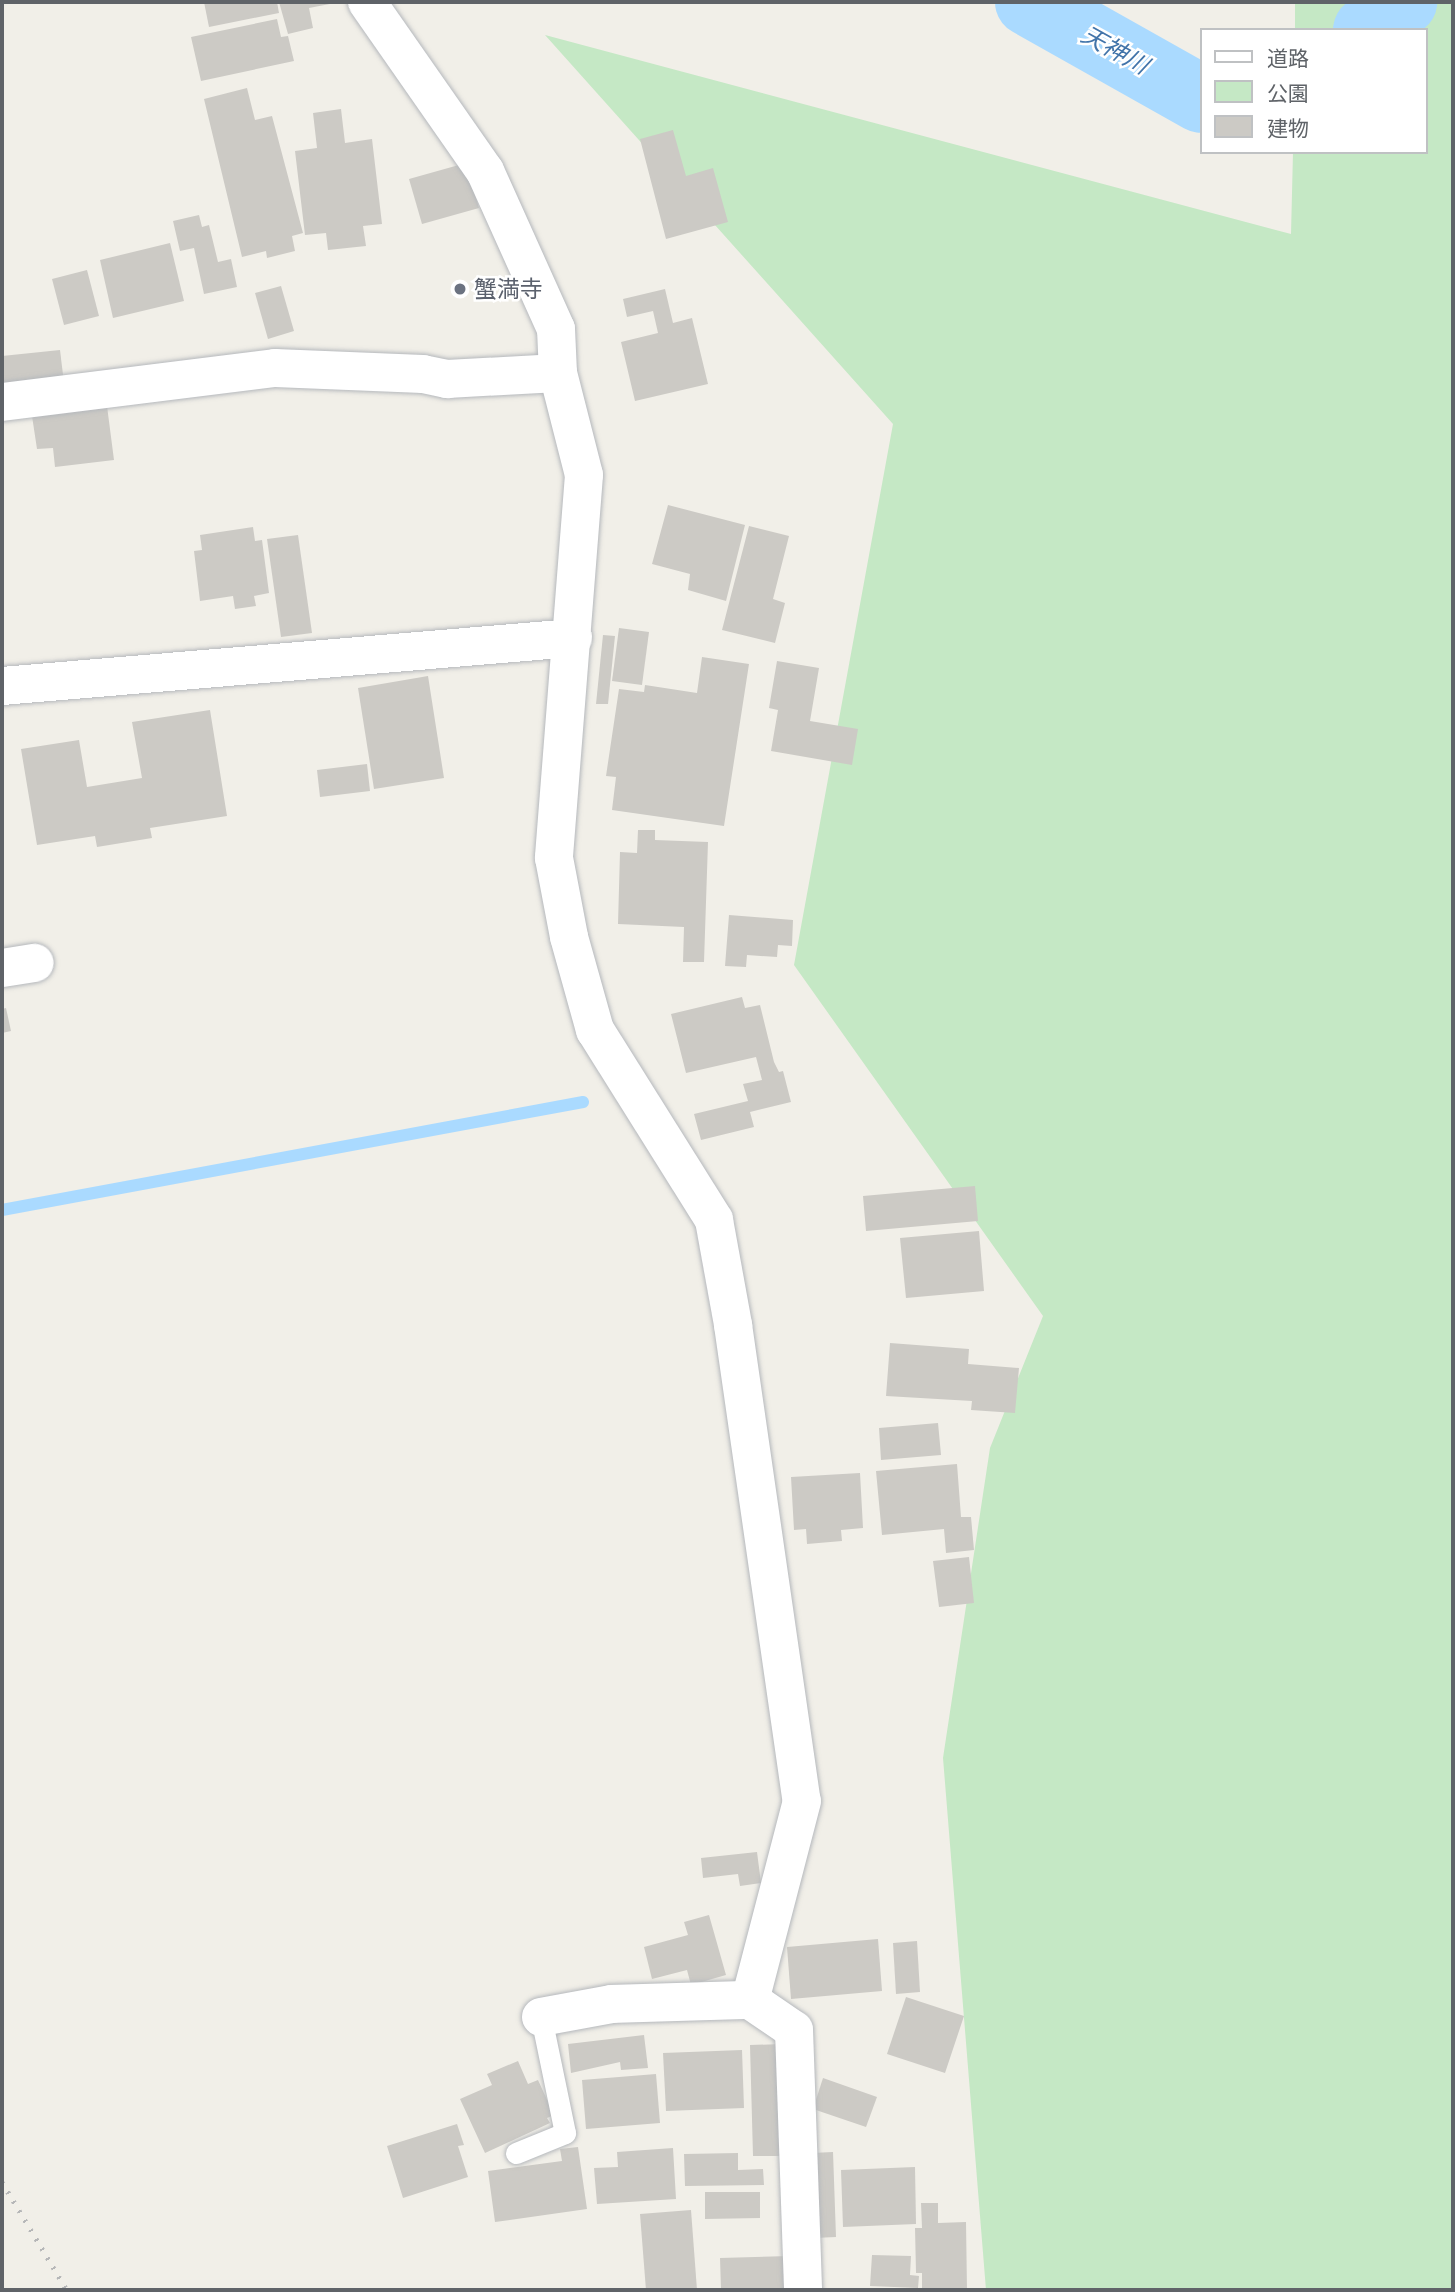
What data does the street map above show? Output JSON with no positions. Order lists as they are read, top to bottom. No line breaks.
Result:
{"water":["天神川"],"places":["蟹満寺"],"legend":["道路","公園","建物"]}
